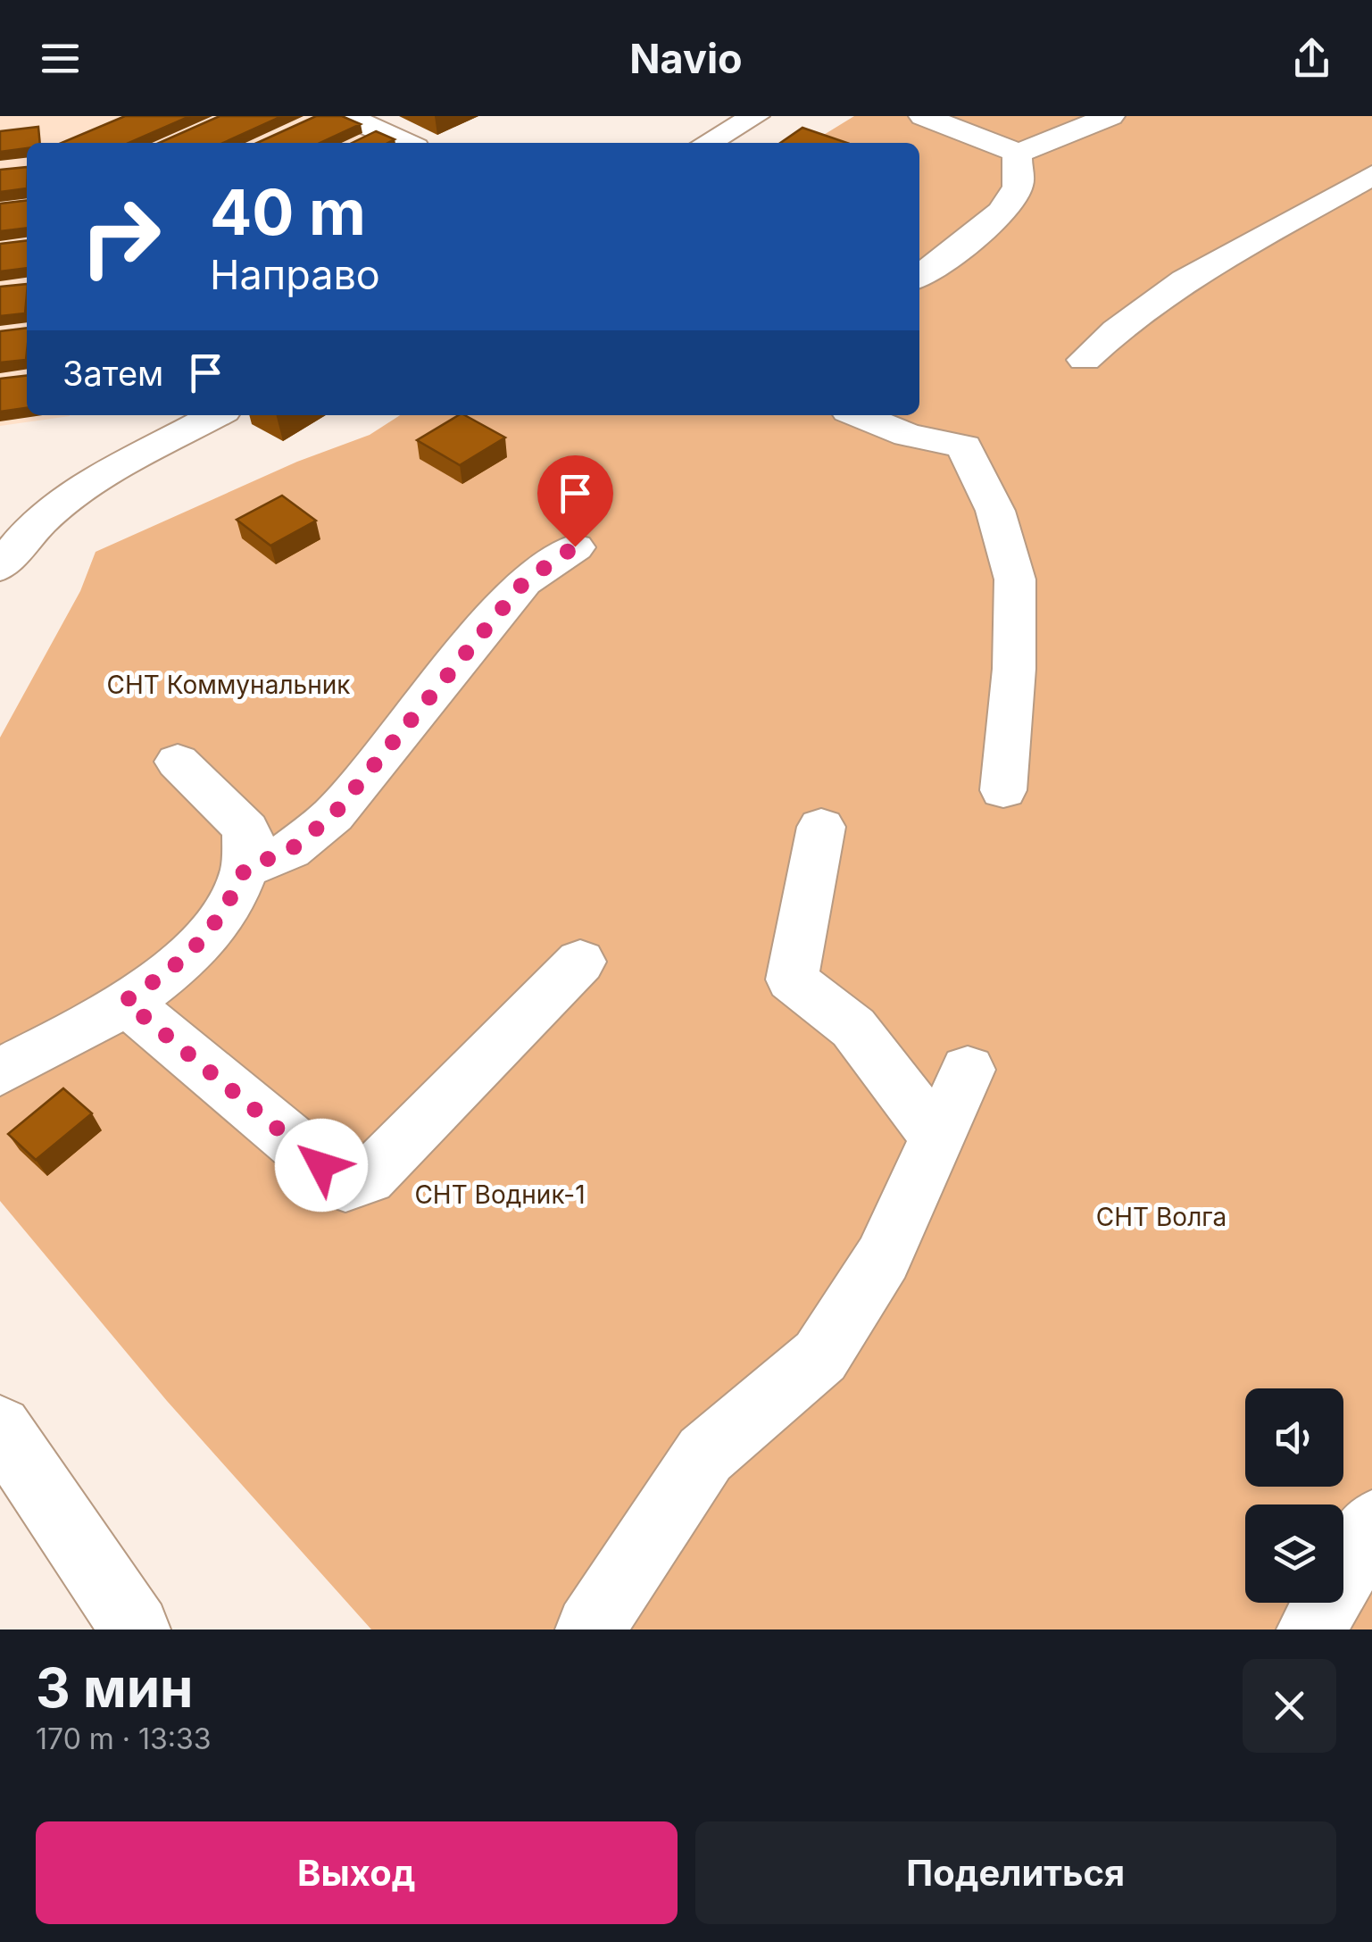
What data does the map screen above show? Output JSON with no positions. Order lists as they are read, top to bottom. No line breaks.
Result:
{"parks":["СНТ Коммунальник","СНТ Водник-1","СНТ Волга"],"page":{"header":"Navio","turn":["40 m","Направо"],"then":"Затем","heading":["3 мин","170 m · 13:33"],"buttons":["Выход","Поделиться"]}}
